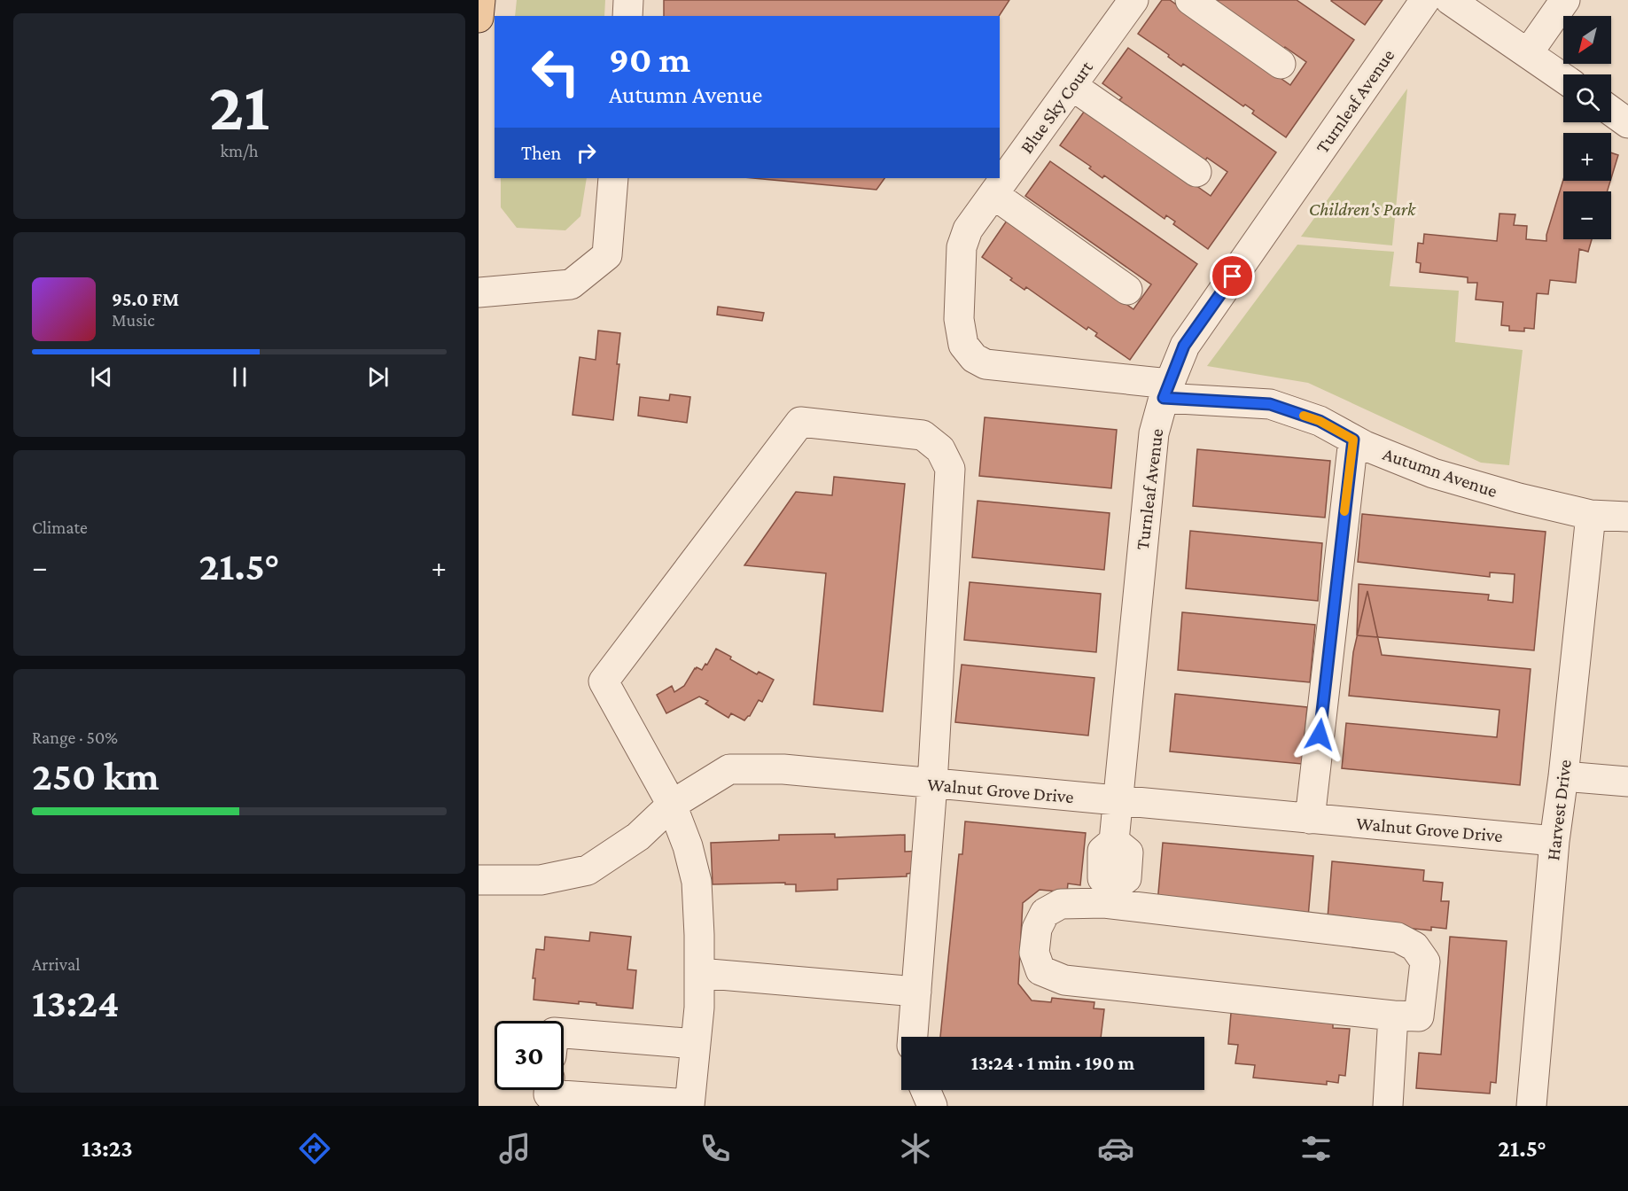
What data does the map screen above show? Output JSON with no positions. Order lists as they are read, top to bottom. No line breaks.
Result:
{"streets":{"street":["Turnleaf Avenue","Blue Sky Court","Autumn Avenue","Walnut Grove Drive","Harvest Drive"]},"crossings":[["Turnleaf Avenue","Blue Sky Court"],["Turnleaf Avenue","Autumn Avenue"],["Turnleaf Avenue","Walnut Grove Drive"],["Blue Sky Court","Autumn Avenue"],["Autumn Avenue","Harvest Drive"],["Walnut Grove Drive","Harvest Drive"]],"parks":["Children's Park"],"north":"bottom left","page":{"tile":[["21","km/h"],"Climate",["Range · 50%","250 km"],["Arrival","13:24"]],"map_buttons":["+","−"],"turn":["90 m","Autumn Avenue"],"then":"Then","song":["95.0 FM","Music"],"heat":["−","21.5°","+"],"limit":"30","trip":"13:24 · 1 min · 190 m","tabs":["13:23","21.5°"]}}
